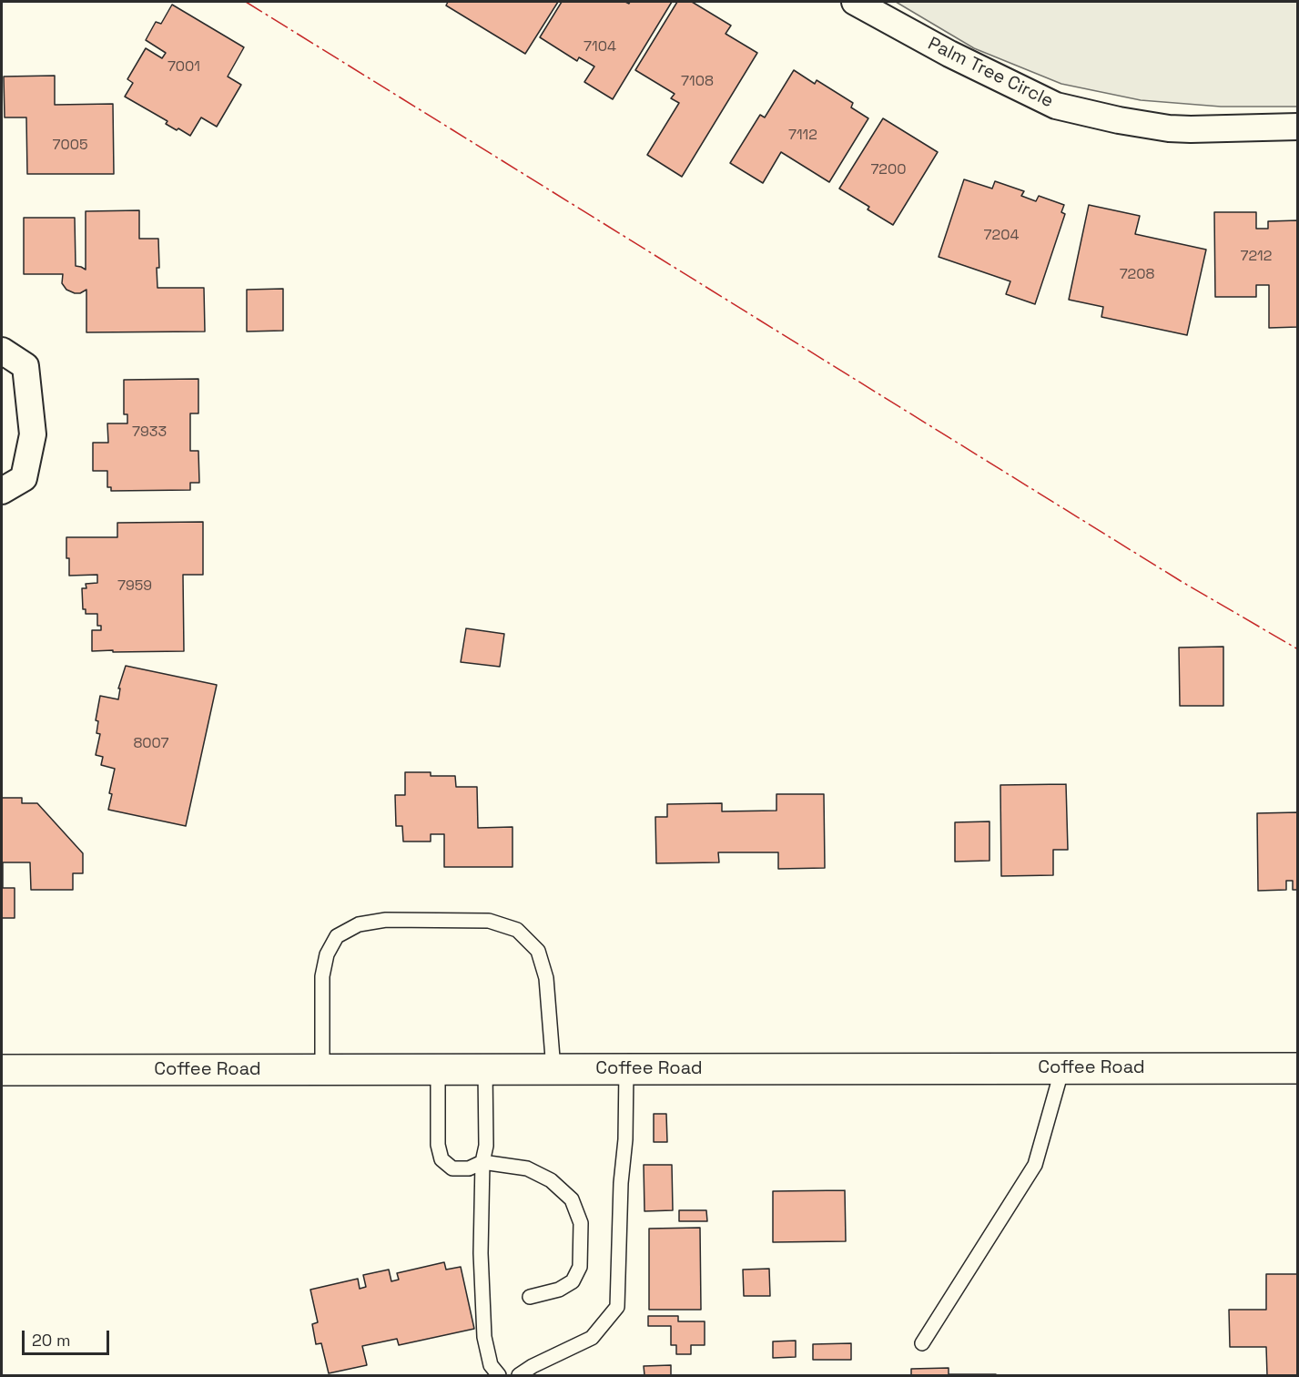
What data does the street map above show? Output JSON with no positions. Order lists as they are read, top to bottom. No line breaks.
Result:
{"streets":{"main road":["Coffee Road"],"street":["Palm Tree Circle"]},"house_numbers":["7104","7001","7108","7112","7005","7200","7204","7212","7208","7933","7959","8007"],"scale_bar":"20 m"}
